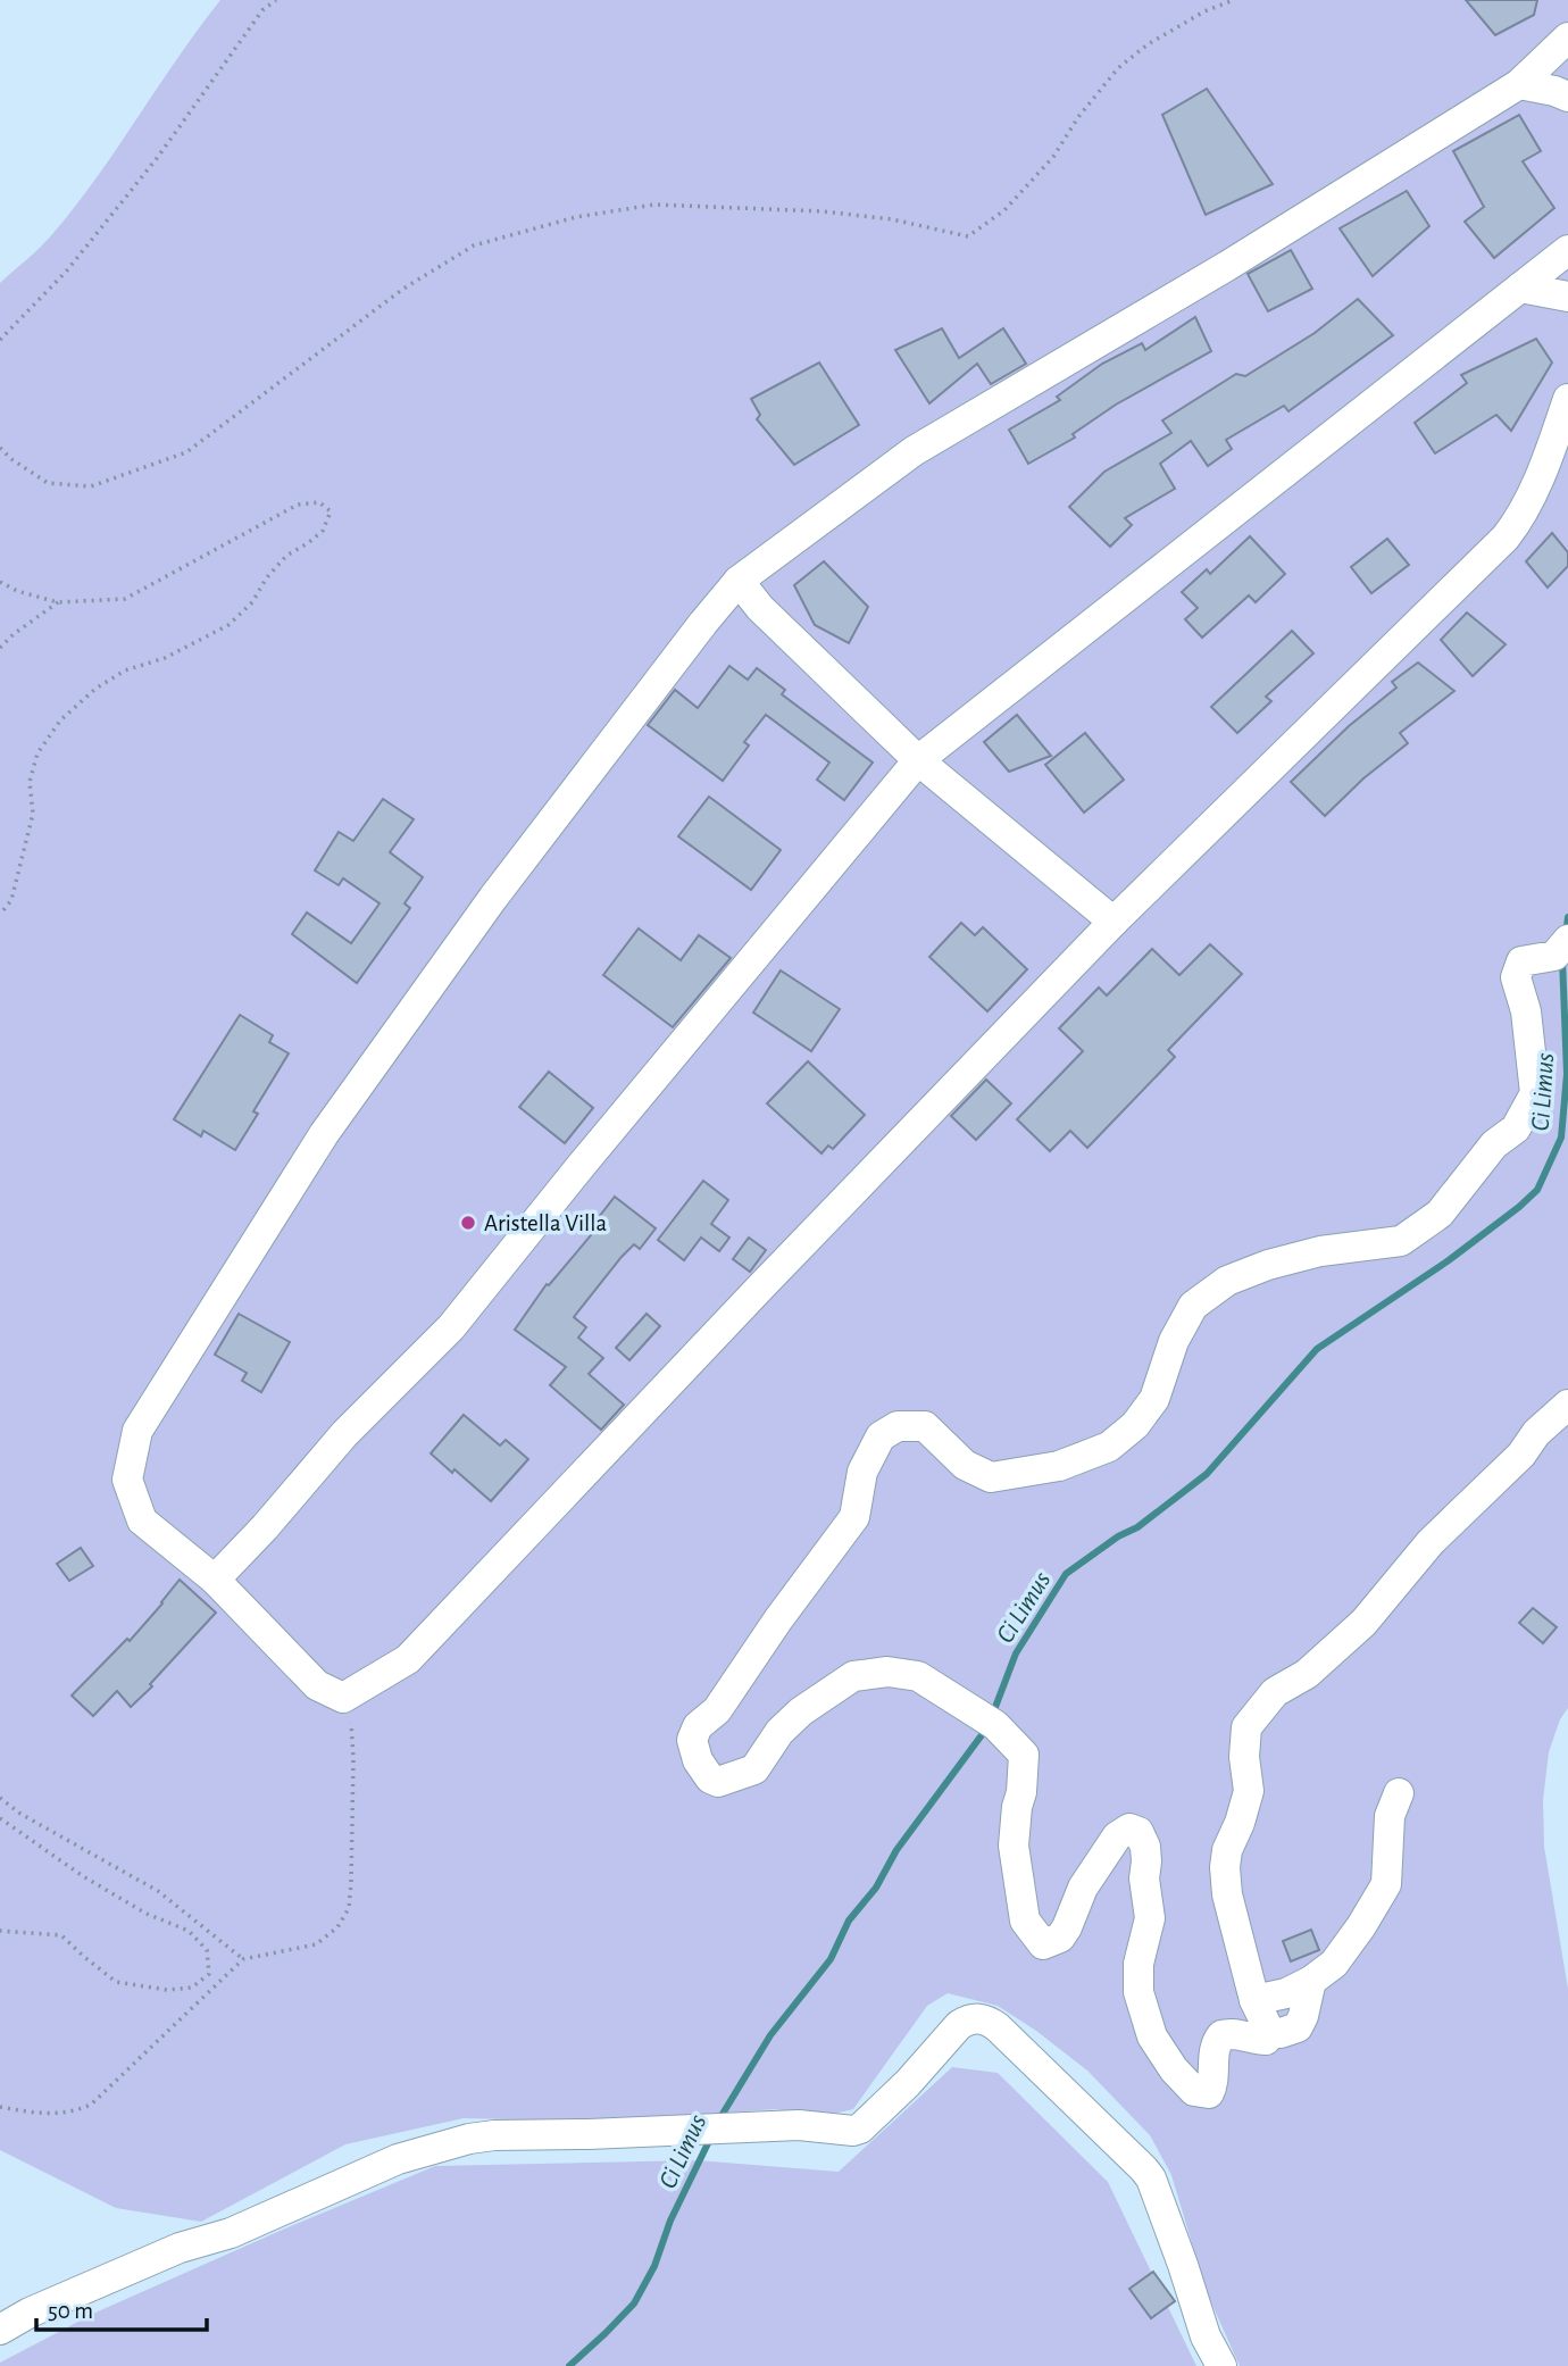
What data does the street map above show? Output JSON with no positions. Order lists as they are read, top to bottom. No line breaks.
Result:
{"water":["Ci Limus"],"places":["Aristella Villa"],"scale_bar":"50 m"}
